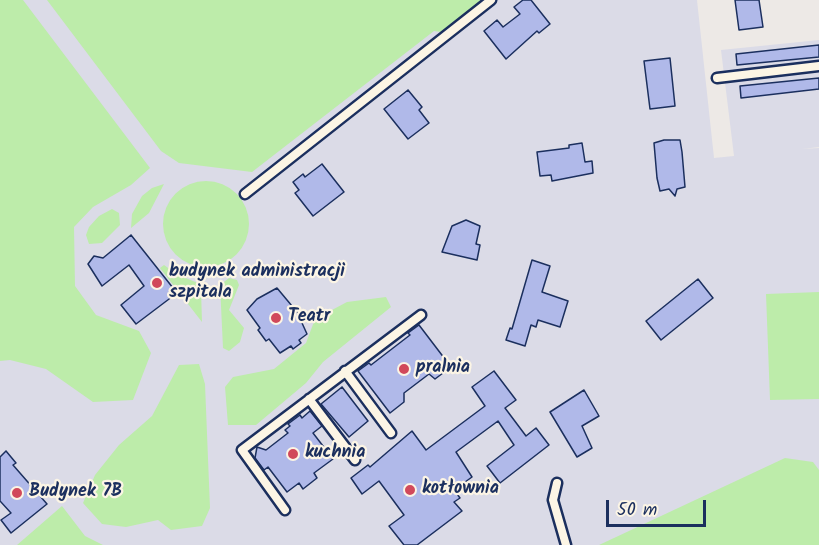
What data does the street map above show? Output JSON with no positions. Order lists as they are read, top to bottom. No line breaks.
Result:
{"places":["budynek administracji szpitala","Teatr","pralnia","kuchnia","kotłownia","Budynek 7B"],"scale_bar":"50 m"}
